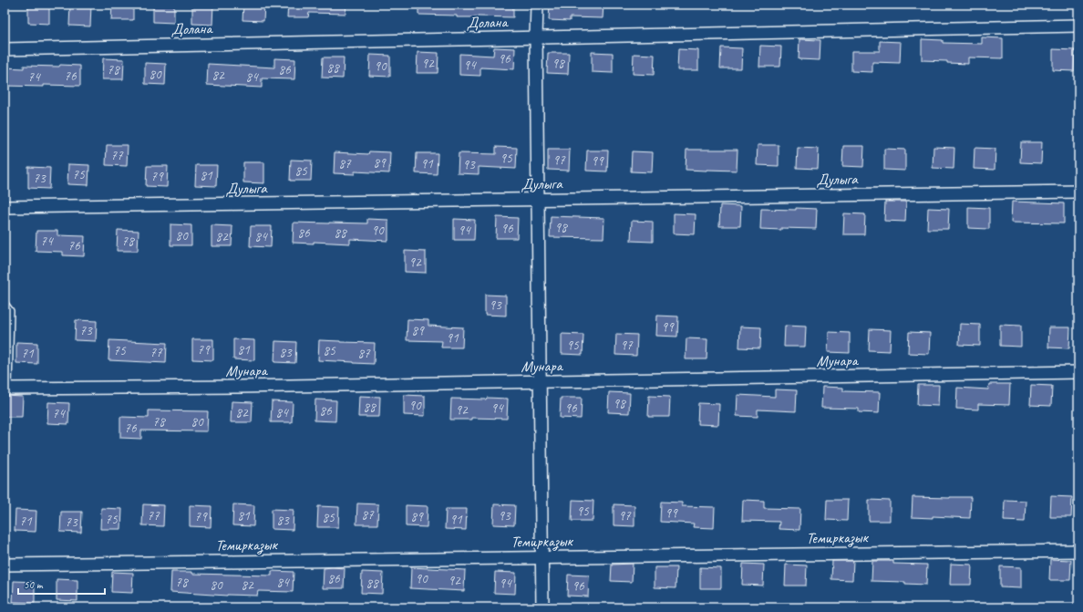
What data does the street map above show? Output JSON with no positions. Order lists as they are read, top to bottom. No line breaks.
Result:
{"streets":{"street":["Долана","Дулыга","Мунара","Темирказык"]},"house_numbers":["96","92","98","94","90","88","78","86","80","82","76","74","84","77","95","97","99","89","87","91","93","85","75","81","79","73","98","96","90","94","86","88","80","82","84","74","78","76","92","93","99","73","89","91","95","97","79","81","75","85","77","83","71","87","98","90","88","94","96","92","86","82","84","74","78","80","76","95","99","87","77","81","93","97","79","89","85","75","91","83","71","73","86","90","92","78","84","88","94","80","82","96"],"scale_bar":"50 m"}
